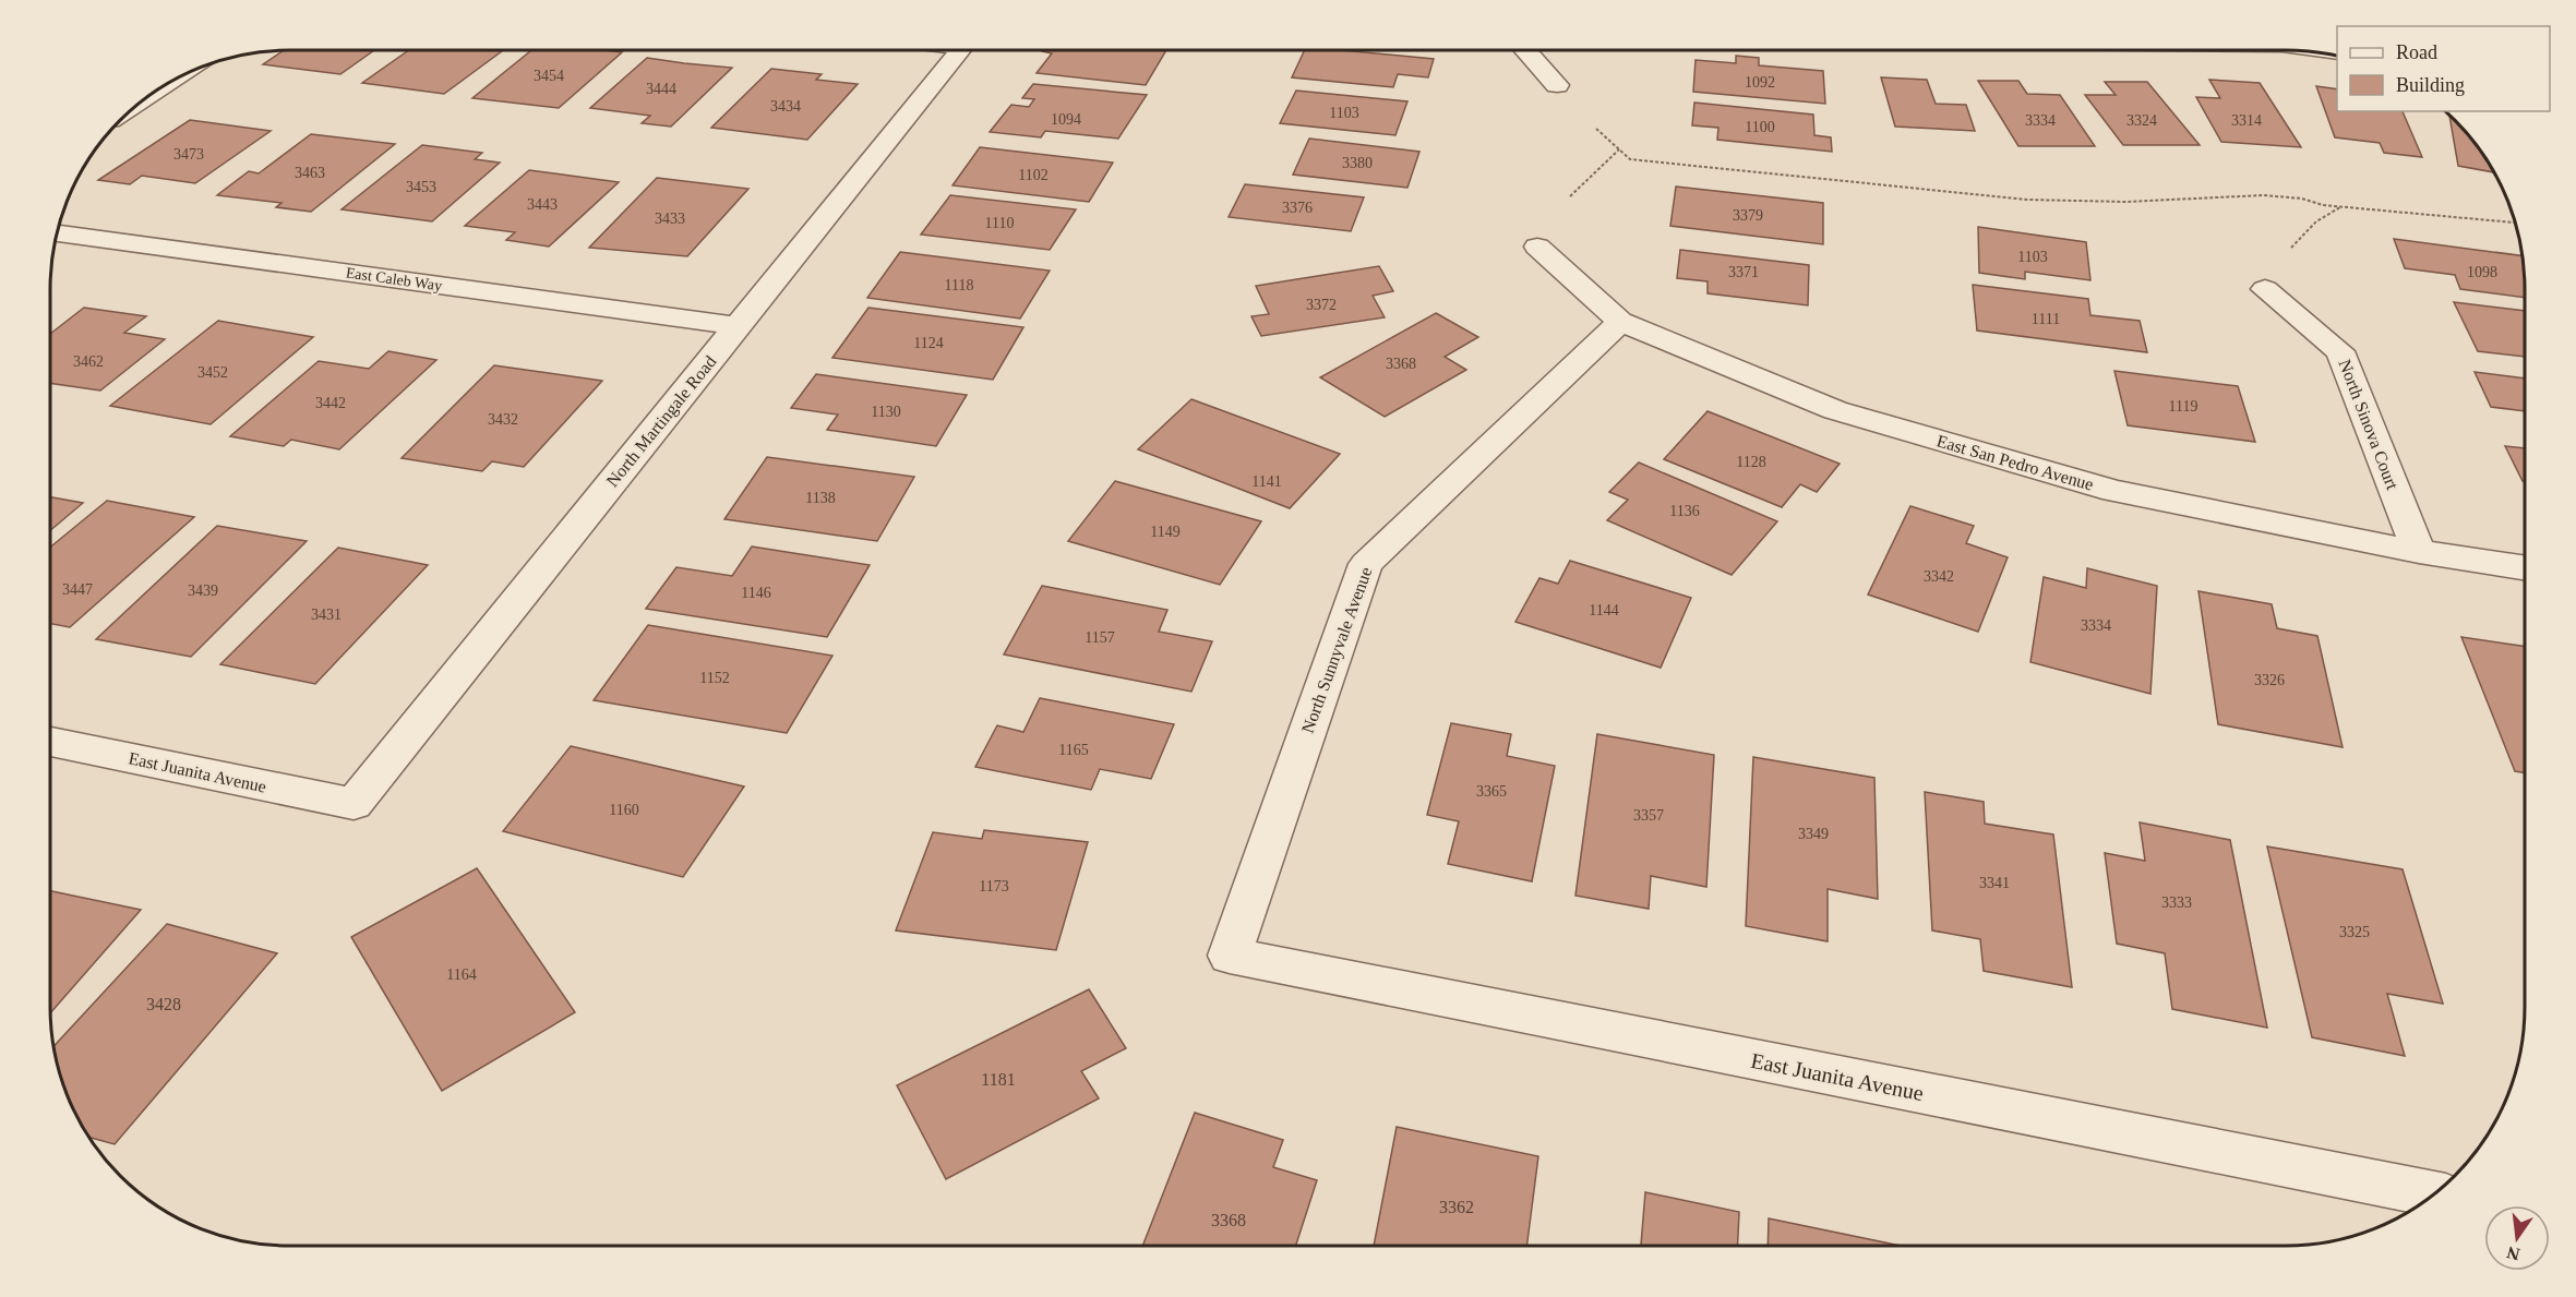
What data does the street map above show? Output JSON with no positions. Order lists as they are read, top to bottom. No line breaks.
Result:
{"streets":{"street":["East Caleb Way","North Martingale Road","North Sinova Court","East San Pedro Avenue","North Sunnyvale Avenue","East Juanita Avenue"]},"crossings":[["East Caleb Way","North Martingale Road"],["North Martingale Road","East Juanita Avenue"],["North Sinova Court","East San Pedro Avenue"],["East San Pedro Avenue","North Sunnyvale Avenue"],["North Sunnyvale Avenue","East Juanita Avenue"]],"house_numbers":["3454","1092","3444","3434","1103","1094","3334","3324","3314","1100","3473","3380","3463","1102","3453","3443","3376","3379","3433","1110","1103","3371","1098","1118","3372","1111","1124","3462","3368","3452","3442","1119","1130","3432","1128","1141","1138","1136","1149","3342","3447","3439","1146","1144","3431","3334","1157","1152","3326","1165","3365","1160","3357","3349","3341","1173","3333","3325","1164","3428","1181","3362","3368"],"legend":["Road","Building"],"north":"bottom"}
